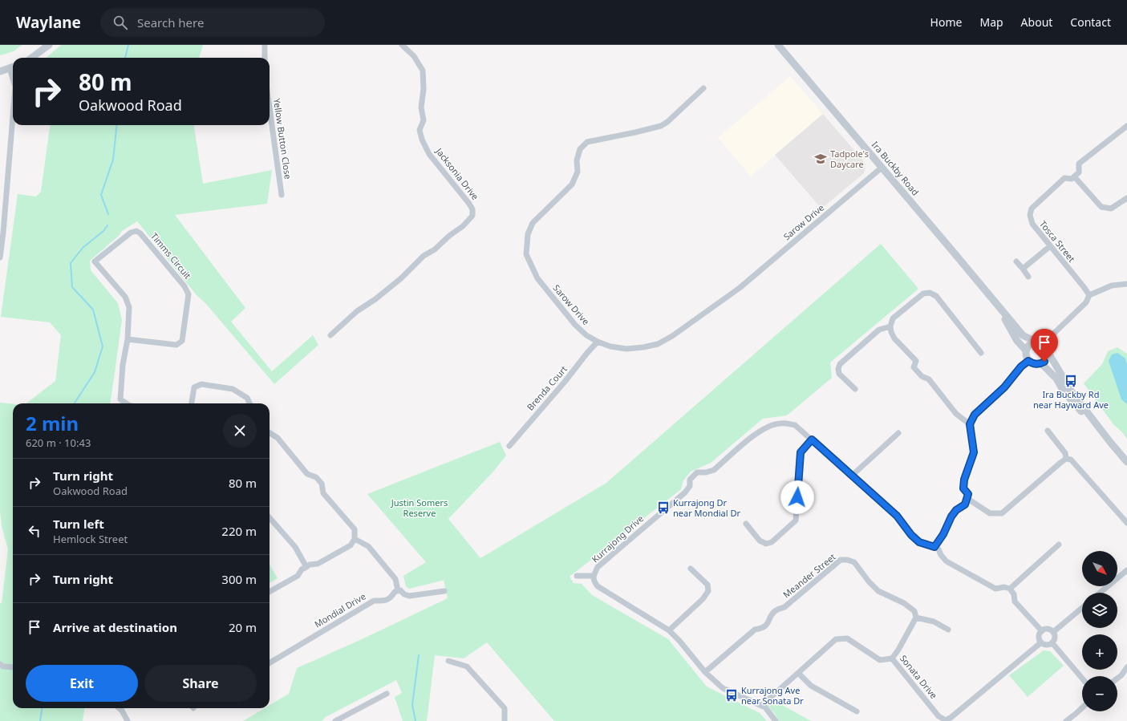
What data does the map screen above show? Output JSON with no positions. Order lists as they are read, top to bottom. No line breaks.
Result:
{"streets":{"street":["Yellow Button Close","Ira Buckby Road","Jacksonia Drive","Sarow Drive","Tosca Street","Timms Circuit","Brenda Court","Kurrajong Drive","Meander Street","Mondial Drive","Sonata Drive"]},"crossings":[["Ira Buckby Road","Sarow Drive"],["Sarow Drive","Brenda Court"],["Kurrajong Drive","Meander Street"],["Kurrajong Drive","Sonata Drive"]],"parks":["Justin Somers Reserve"],"places":{"school or university":["Tadpole's Daycare"],"bus stop":["Ira Buckby Rd near Hayward Ave","Kurrajong Dr near Mondial Dr","Kurrajong Ave near Sonata Dr"]},"north":"bottom right","page":{"header":"Waylane","search":"Search here","nav":["Home","Map","About","Contact"],"turn":["80 m","Oakwood Road"],"heading":["2 min","620 m · 10:43"],"list":[{"name":"Turn right","note":"Oakwood Road","value":"80 m"},{"name":"Turn left","note":"Hemlock Street","value":"220 m"},{"name":"Turn right","value":"300 m"},{"name":"Arrive at destination","value":"20 m"}],"map_buttons":["+","−"],"buttons":["Exit","Share"]}}
